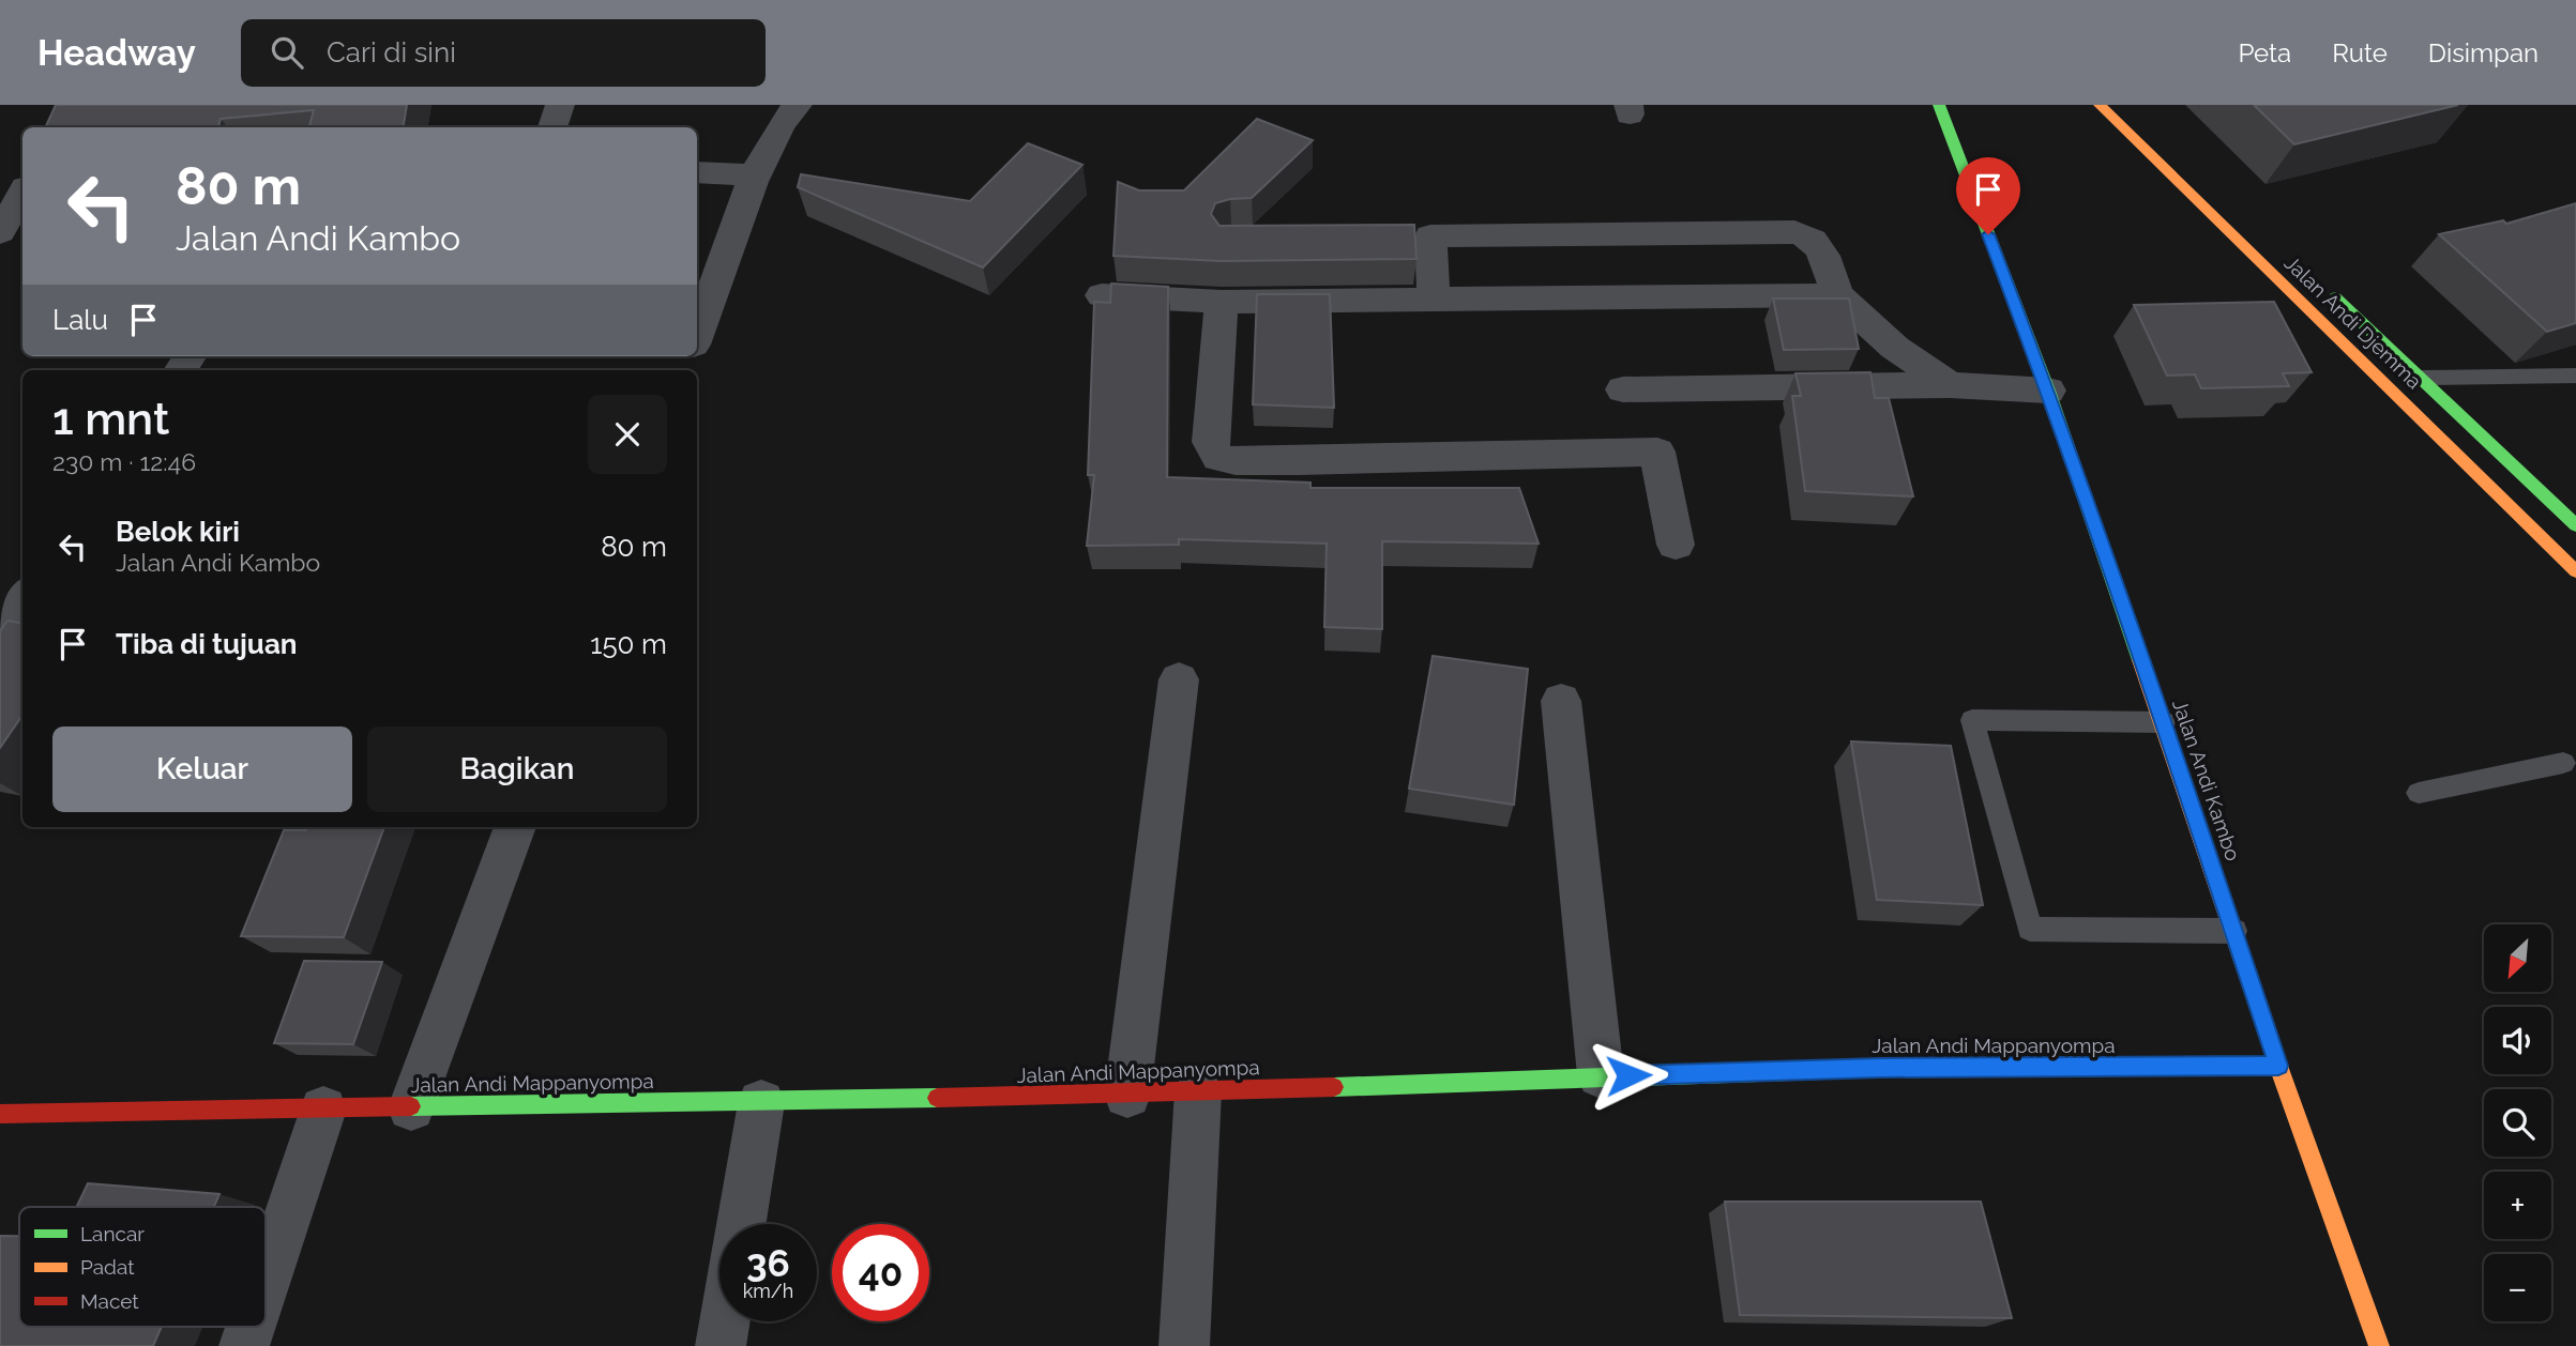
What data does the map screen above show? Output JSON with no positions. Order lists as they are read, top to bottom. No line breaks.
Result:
{"streets":{"main road":["Jalan Andi Djemma","Jalan Andi Kambo","Jalan Andi Mappanyompa"]},"crossings":[["Jalan Andi Kambo","Jalan Andi Mappanyompa"]],"legend":["Lancar","Padat","Macet"],"north":"bottom left","page":{"header":"Headway","search":"Cari di sini","nav":["Peta","Rute","Disimpan"],"turn":["80 m","Jalan Andi Kambo"],"then":"Lalu","heading":["1 mnt","230 m · 12:46"],"list":[{"name":"Belok kiri","note":"Jalan Andi Kambo","value":"80 m"},{"name":"Tiba di tujuan","value":"150 m"}],"buttons":["Keluar","Bagikan"],"map_buttons":["+","−"],"speed":"36 km/h","limit":"40"}}
